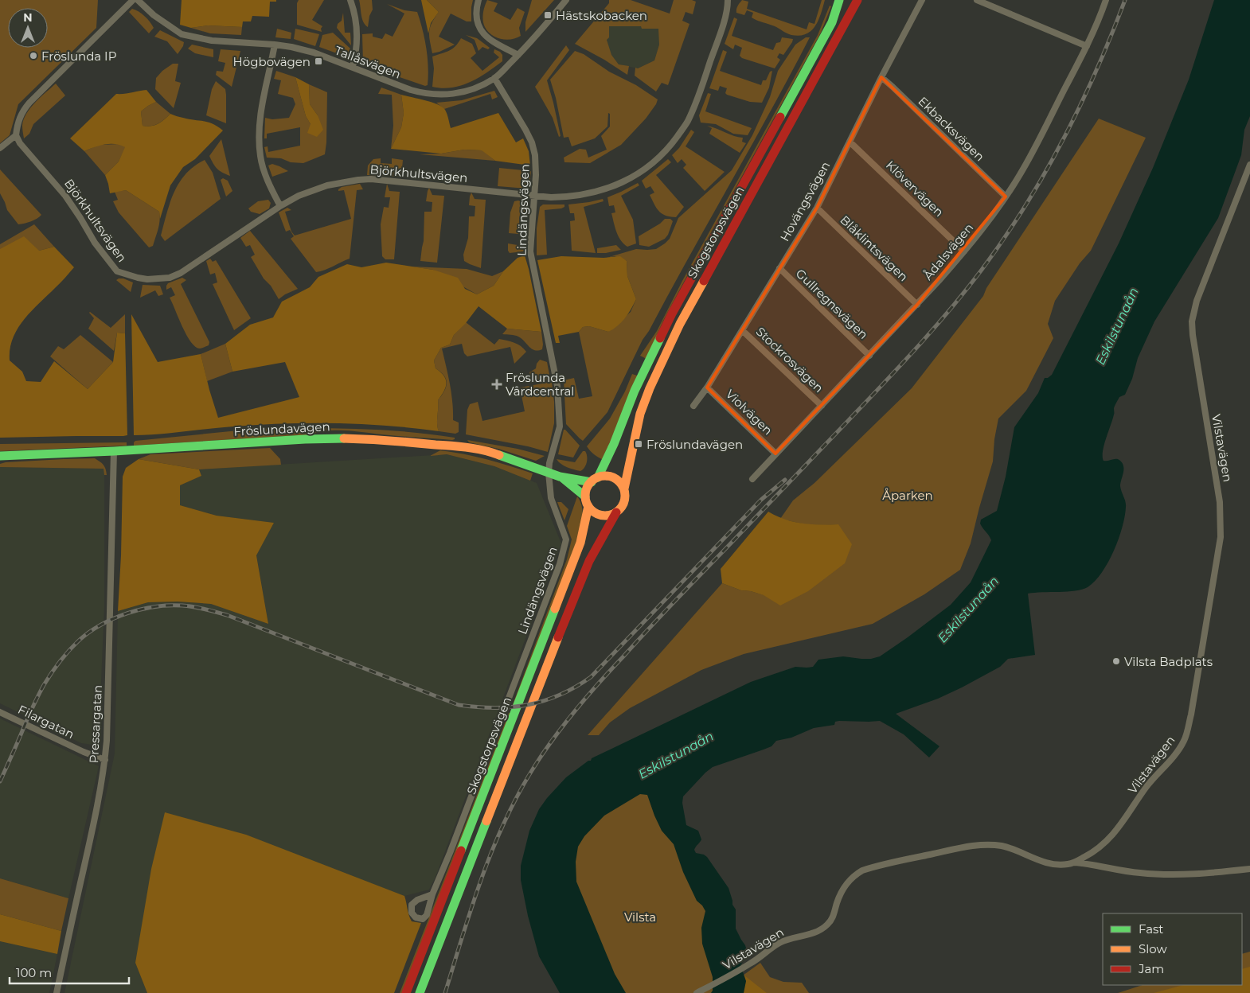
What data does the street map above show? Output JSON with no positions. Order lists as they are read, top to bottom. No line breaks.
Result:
{"streets":{"main road":["Skogstorpsvägen","Fröslundavägen"],"street":["Tallåsvägen","Ekbacksvägen","Björkhultsvägen","Klövervägen","Hovängsvägen","Lindängsvägen","Blåklintsvägen","Ådalsvägen","Gullregnsvägen","Stockrosvägen","Violvägen","Vilstavägen","Filargatan","Pressargatan"]},"crossings":[["Tallåsvägen","Lindängsvägen"],["Ekbacksvägen","Hovängsvägen"],["Ekbacksvägen","Ådalsvägen"],["Björkhultsvägen","Lindängsvägen"],["Klövervägen","Hovängsvägen"],["Klövervägen","Ådalsvägen"],["Hovängsvägen","Blåklintsvägen"],["Hovängsvägen","Gullregnsvägen"],["Hovängsvägen","Stockrosvägen"],["Hovängsvägen","Violvägen"],["Lindängsvägen","Fröslundavägen"],["Skogstorpsvägen","Fröslundavägen"],["Blåklintsvägen","Ådalsvägen"],["Ådalsvägen","Gullregnsvägen"],["Ådalsvägen","Stockrosvägen"],["Ådalsvägen","Violvägen"],["Fröslundavägen","Pressargatan"],["Filargatan","Pressargatan"]],"water":["Eskilstunaån"],"parks":["Åparken","Vilsta"],"places":{"transit":["Hästskobacken","Högbovägen","Fröslundavägen"],"other":["Fröslunda IP","Vilsta Badplats"],"health":["Fröslunda Vårdcentral"]},"legend":["Fast","Slow","Jam"],"scale_bar":"100 m","north":"top"}
